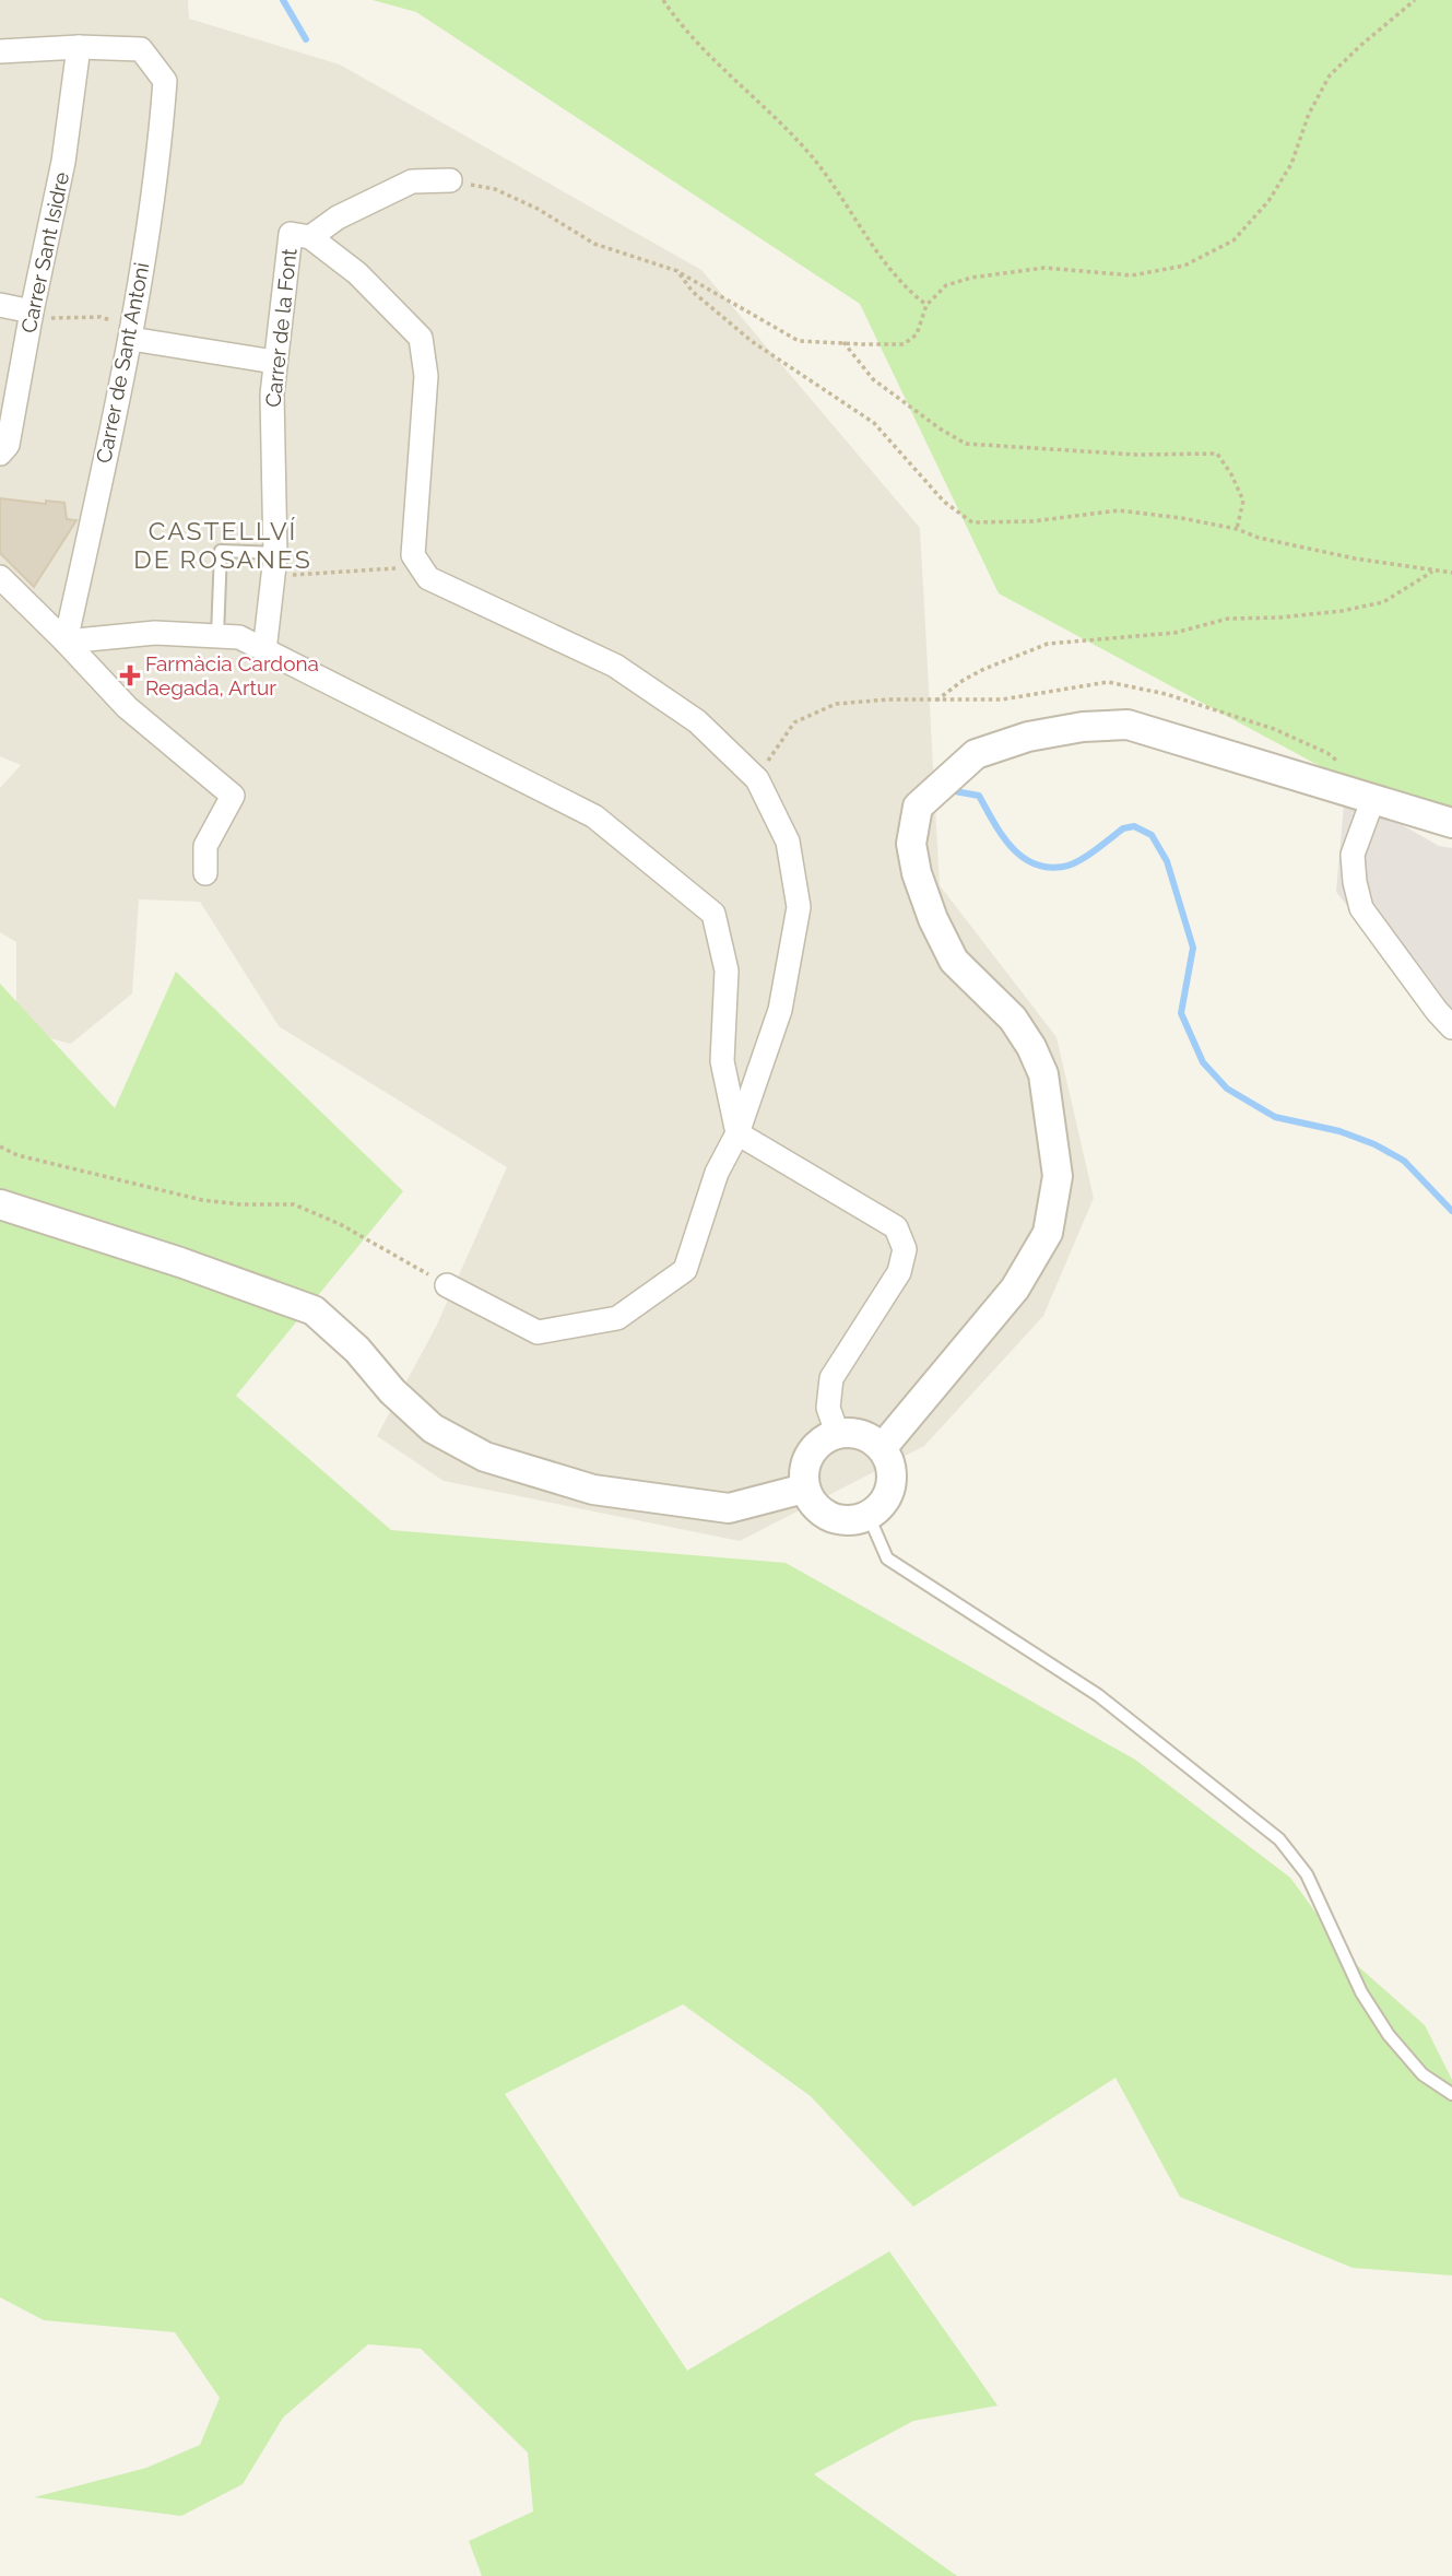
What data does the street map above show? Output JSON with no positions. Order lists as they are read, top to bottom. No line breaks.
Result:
{"streets":{"street":["Carrer Sant Isidre","Carrer de la Font","Carrer de Sant Antoni"]},"crossings":[["Carrer Sant Isidre","Carrer de Sant Antoni"]],"districts":["CASTELLVÍ DE ROSANES"],"places":{"health":["Farmàcia Cardona Regada, Artur"]}}
